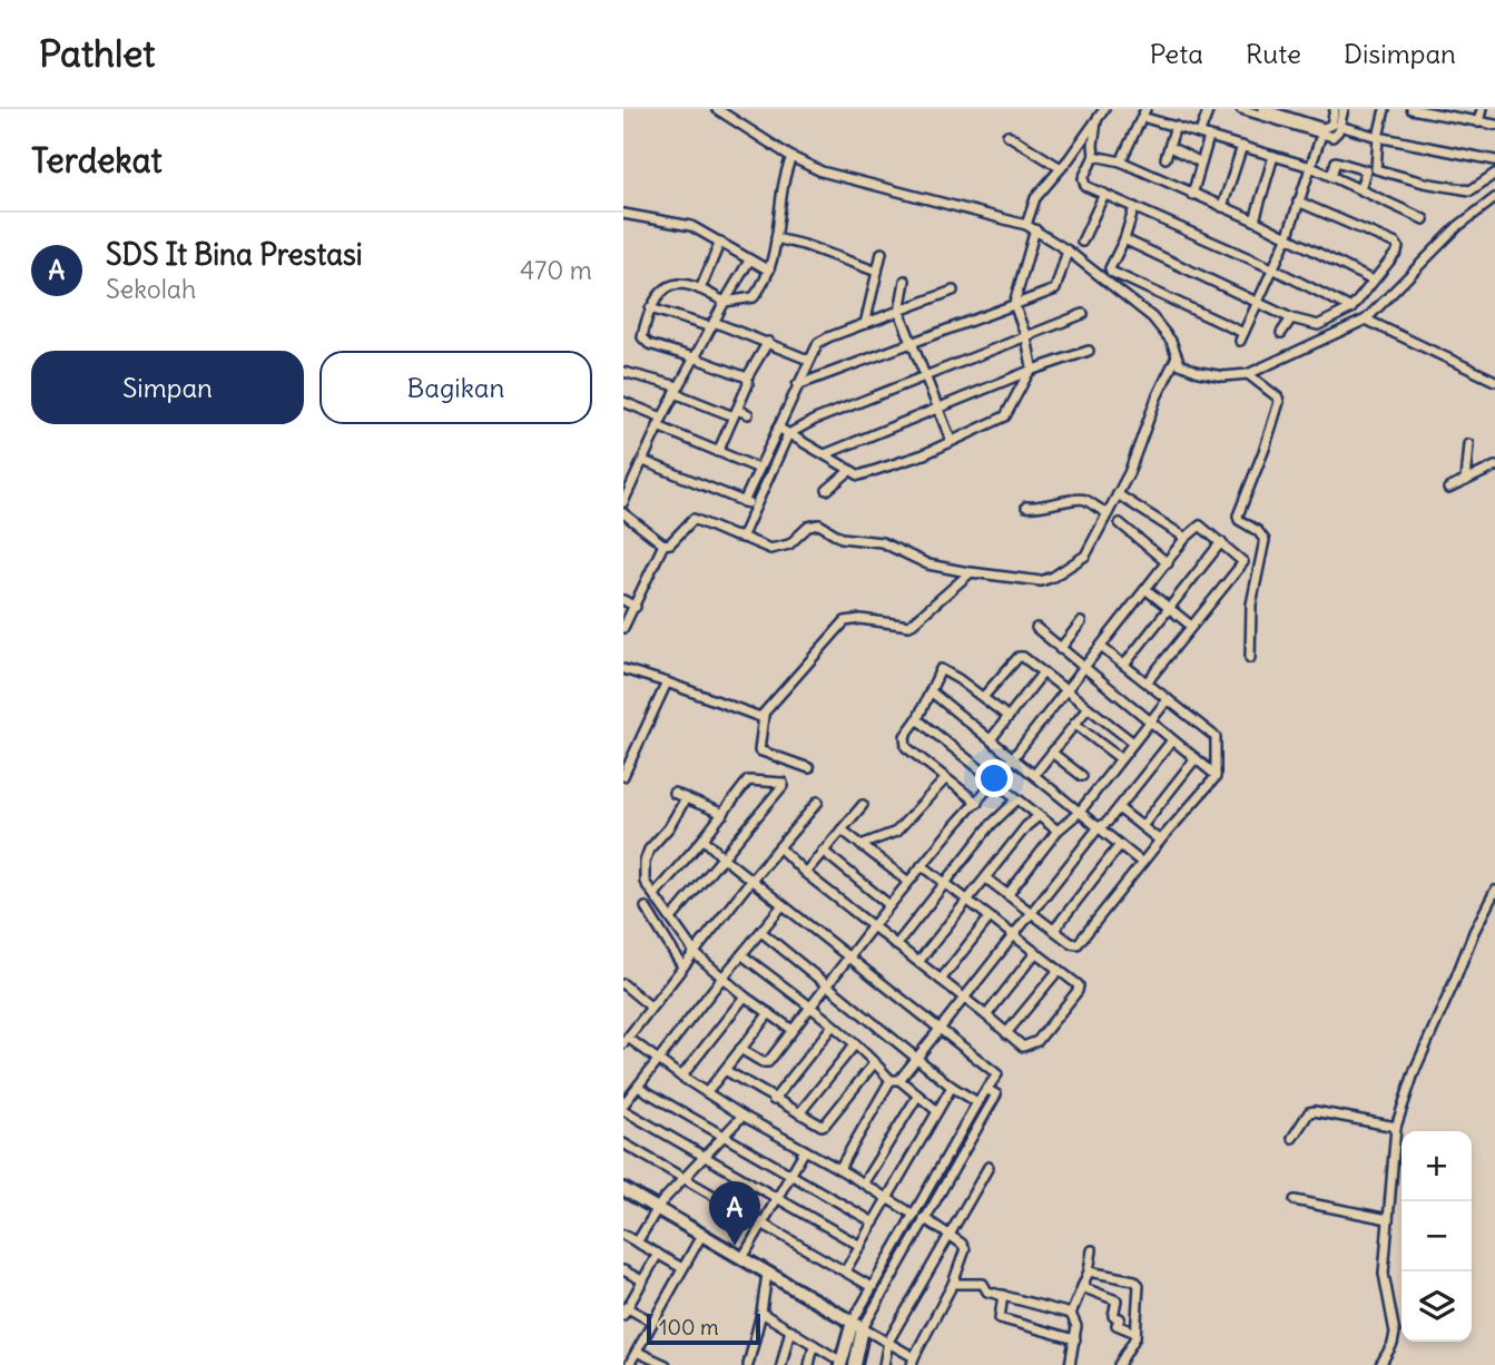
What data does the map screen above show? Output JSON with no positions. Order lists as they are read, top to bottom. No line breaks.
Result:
{"scale_bar":"100 m","page":{"header":"Pathlet","nav":["Peta","Rute","Disimpan"],"heading":"Terdekat","list":[{"mark":"A","name":"SDS It Bina Prestasi","note":"Sekolah","value":"470 m"}],"buttons":["Simpan","Bagikan"],"map_buttons":["+","−"],"pins":"A","scale":"100 m"}}
